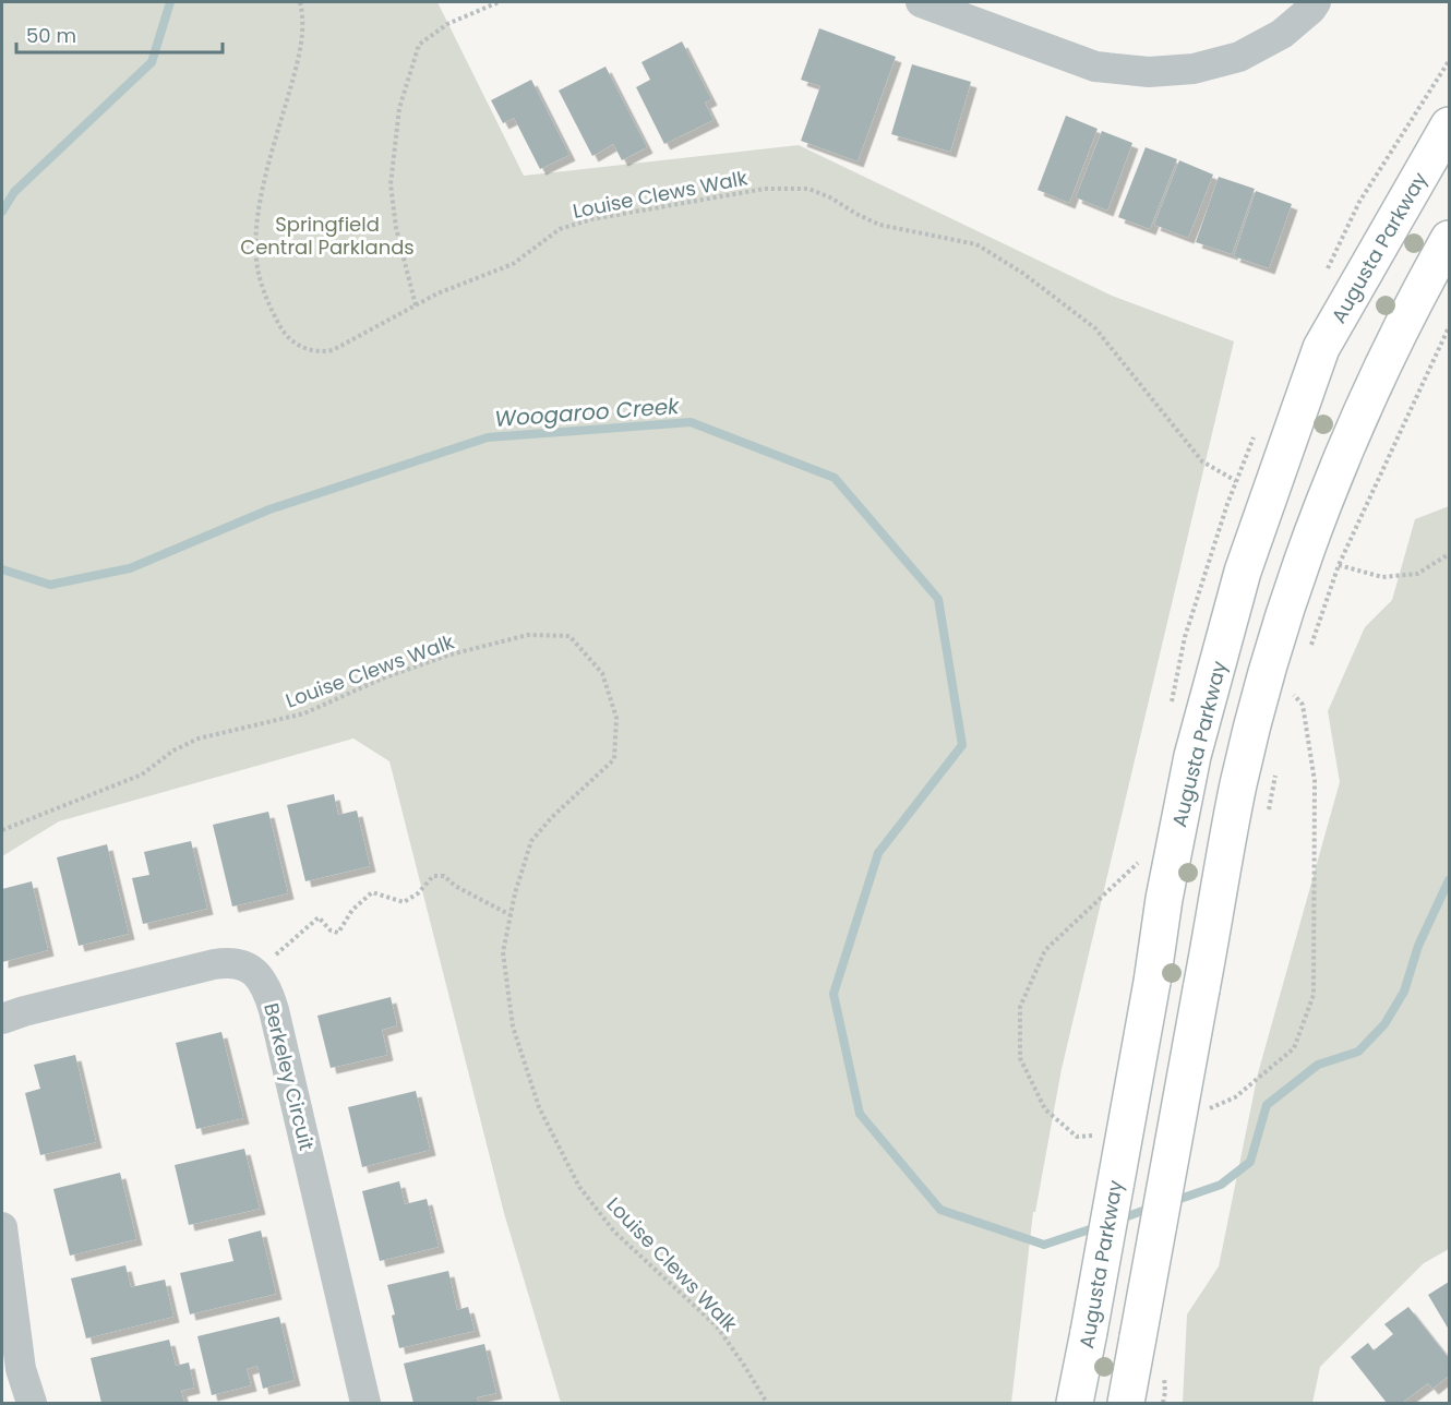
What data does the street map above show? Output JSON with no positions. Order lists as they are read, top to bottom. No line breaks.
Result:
{"streets":{"main road":["Augusta Parkway"],"street":["Berkeley Circuit"],"path":["Louise Clews Walk"]},"water":["Woogaroo Creek"],"parks":["Springfield Central Parklands"],"scale_bar":"50 m"}
